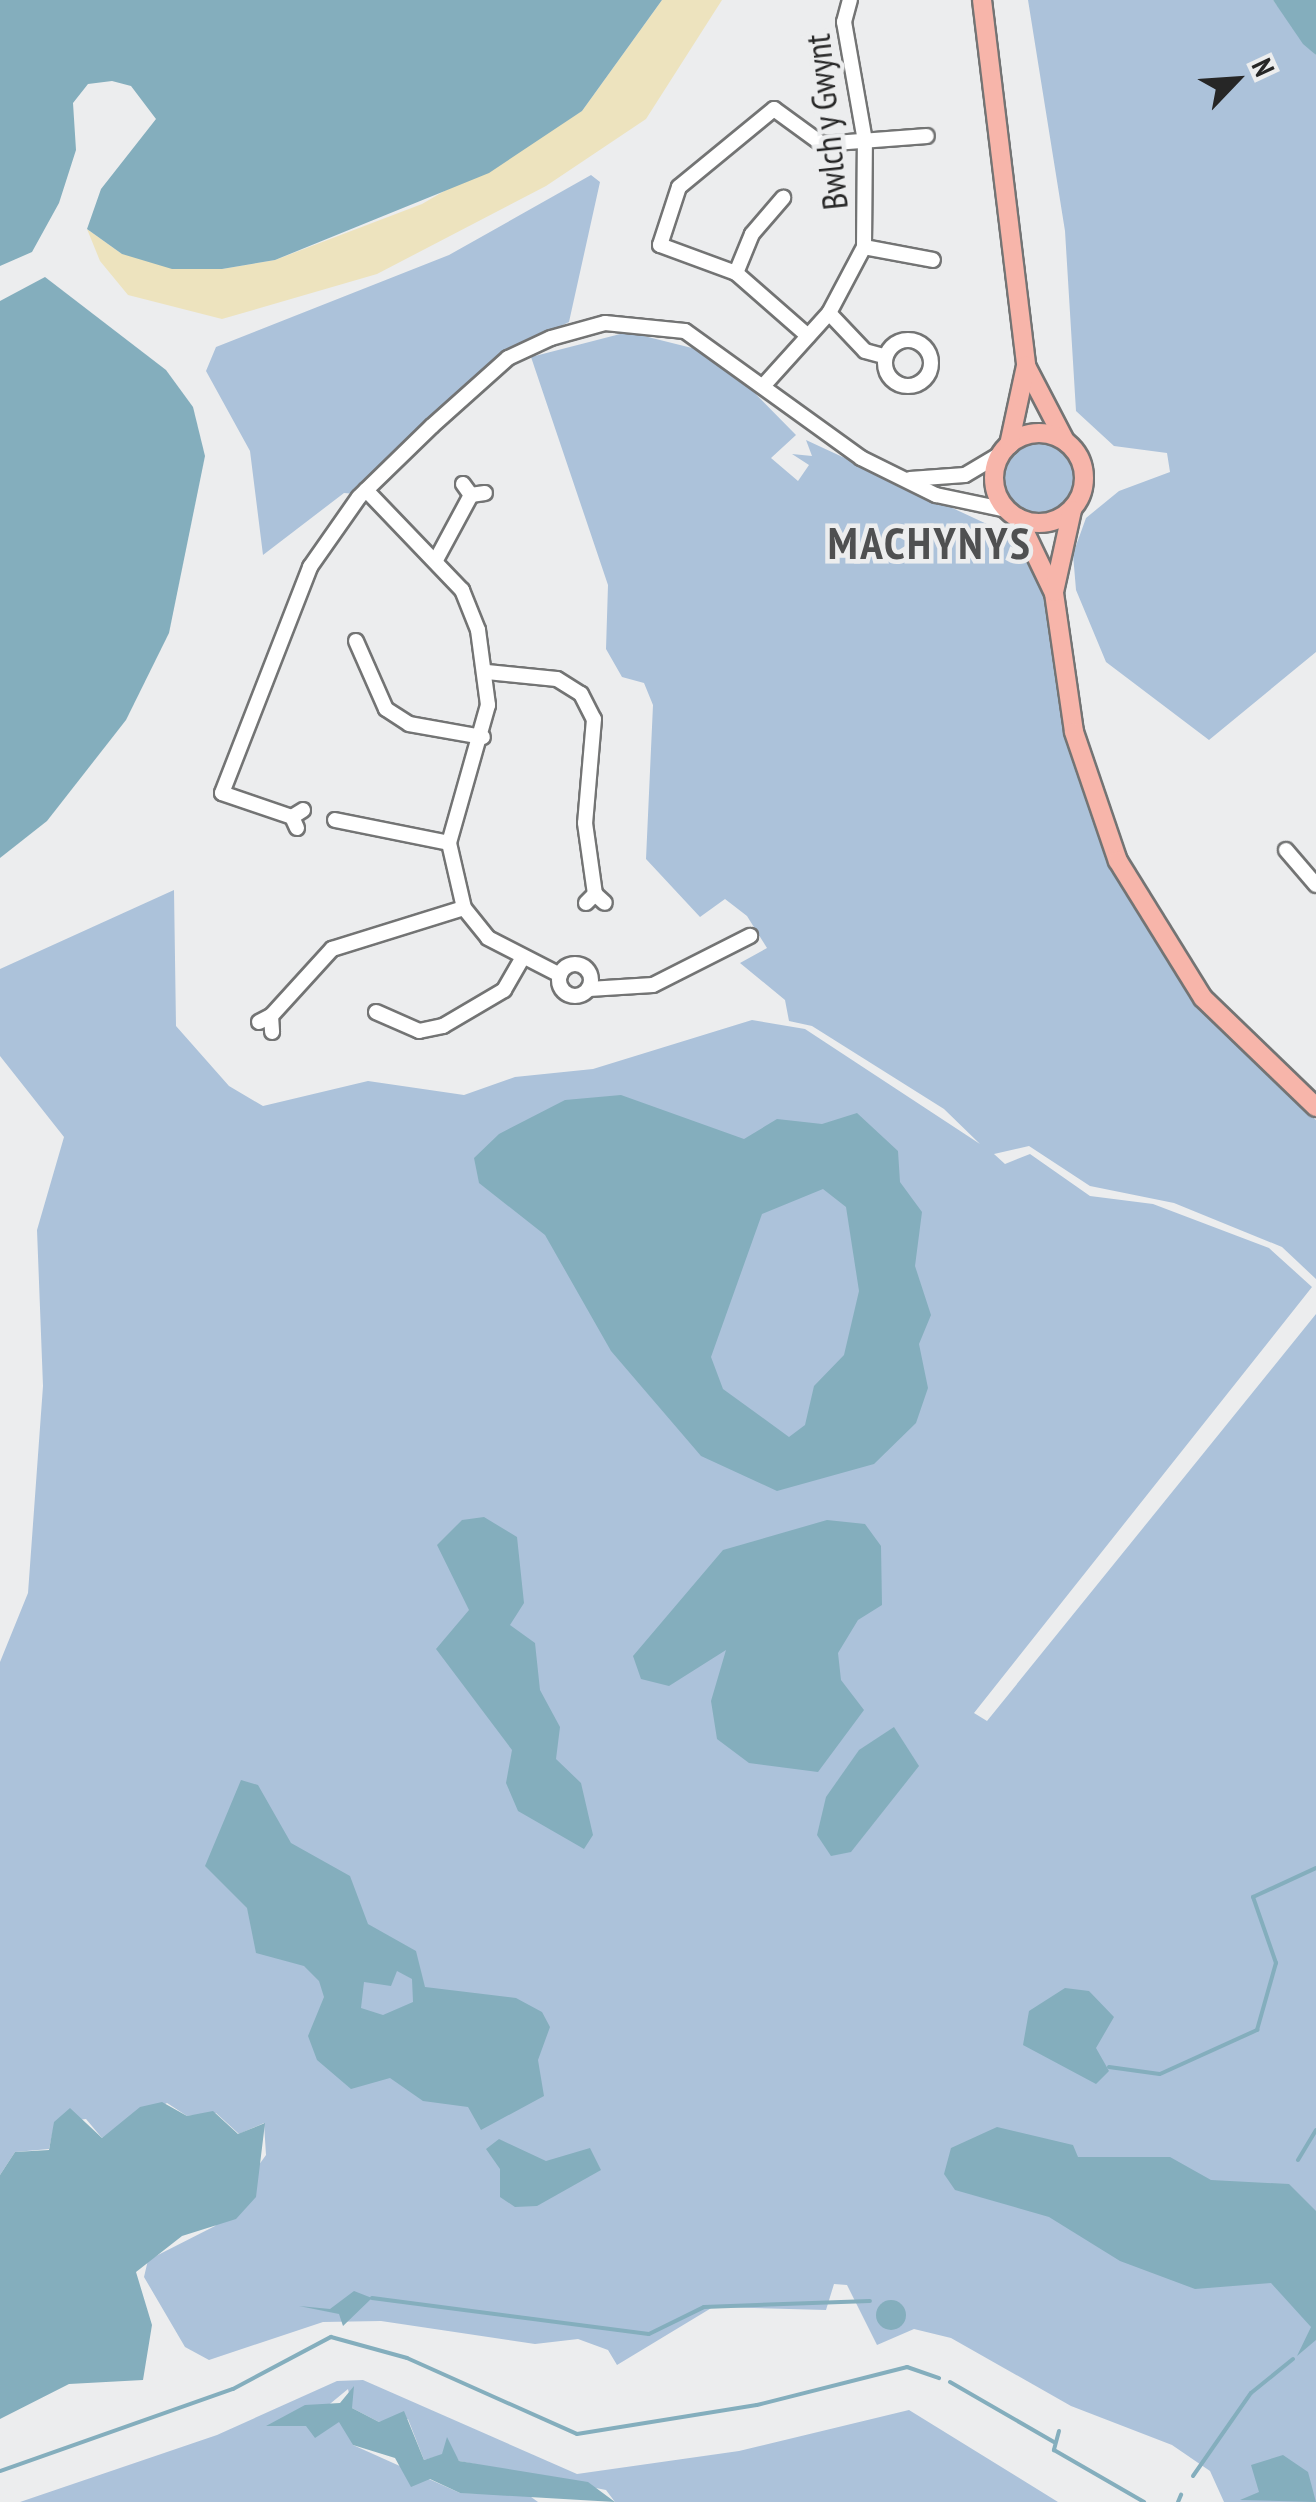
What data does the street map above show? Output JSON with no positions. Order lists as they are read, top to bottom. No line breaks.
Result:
{"streets":{"street":["Bwlch y Gwynt"]},"districts":["MACHYNYS"],"north":"top right"}
